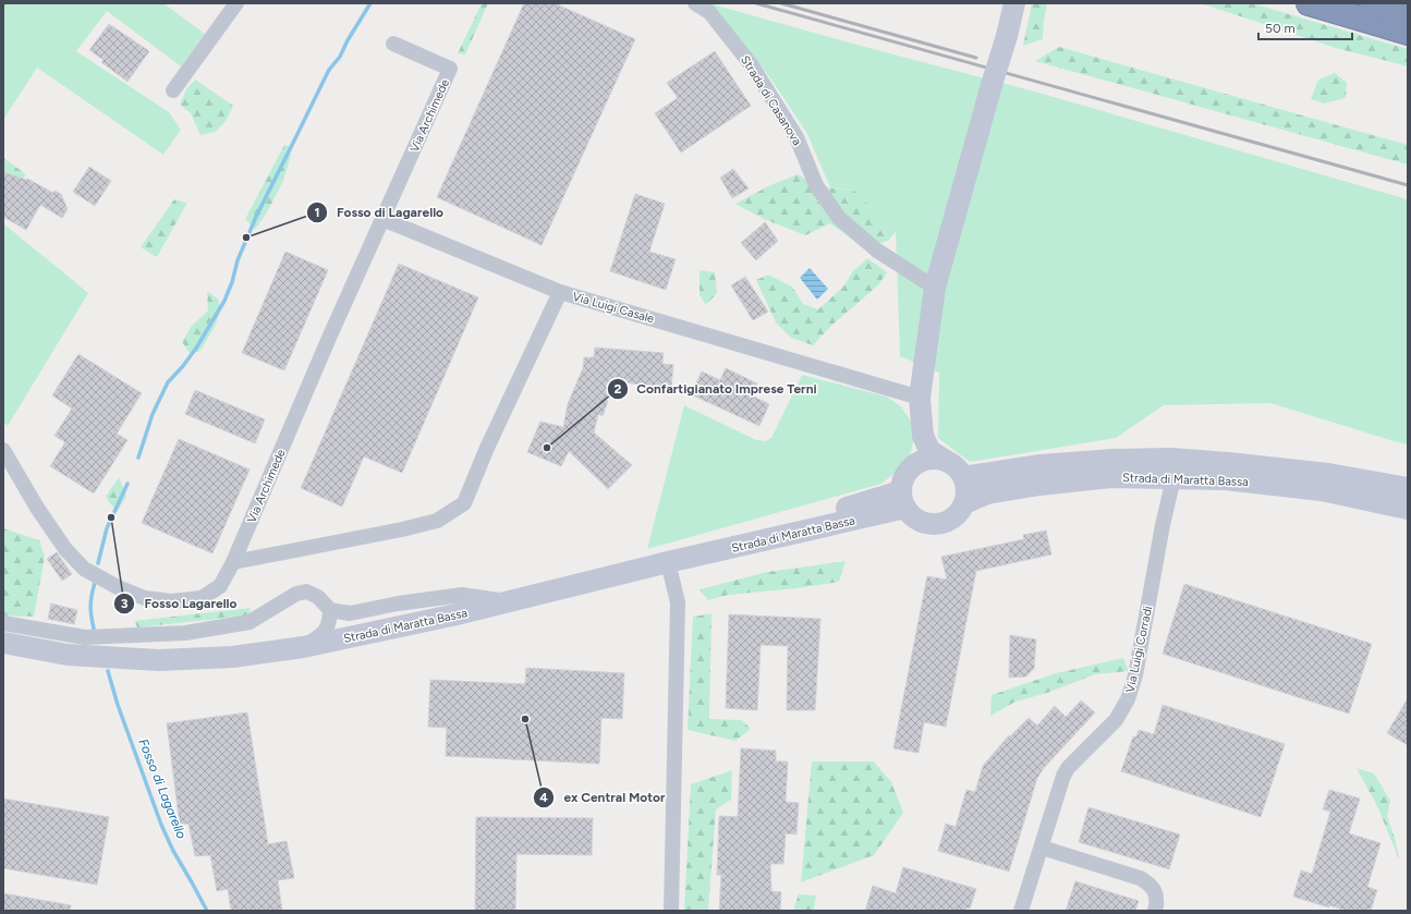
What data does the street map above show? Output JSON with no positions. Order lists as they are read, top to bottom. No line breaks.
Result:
{"streets":{"main road":["Strada di Maratta Bassa"],"street":["Strada di Casanova","Via Archimede","Via Luigi Casale","Via Luigi Corradi"]},"crossings":[["Via Archimede","Via Luigi Casale"],["Strada di Maratta Bassa","Via Luigi Corradi"]],"water":["Fosso di Lagarello"],"places":["Fosso di Lagarello","Confartigianato Imprese Terni","Fosso Lagarello","ex Central Motor"],"scale_bar":"50 m"}
